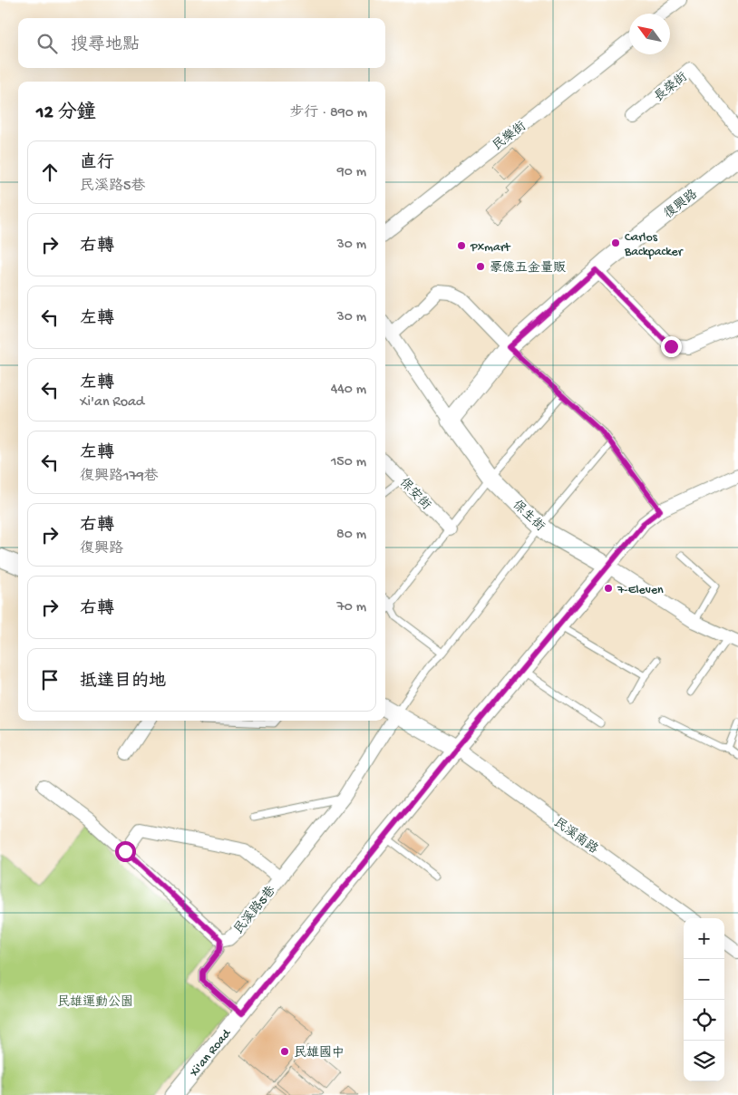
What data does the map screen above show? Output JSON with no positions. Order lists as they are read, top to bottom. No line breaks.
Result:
{"streets":{"street":["長榮街","民樂街","復興路","保安街","保生街","民溪南路","民溪路5巷","Xi'an Road"]},"crossings":[["復興路","保生街"],["保生街","Xi'an Road"],["民溪南路","Xi'an Road"]],"parks":["民雄運動公園"],"places":["Carlos Backpacker","Pxmart","豪億五金量販","7-Eleven","民雄國中"],"north":"top left","page":{"search":"搜尋地點","heading":["12 分鐘","步行 · 890 m"],"list":[["直行","民溪路5巷","90 m"],["右轉","30 m"],["左轉","30 m"],["左轉","Xi'an Road","440 m"],["左轉","復興路179巷","150 m"],["右轉","復興路","80 m"],["右轉","70 m"],"抵達目的地"],"map_buttons":["+","−"]}}
